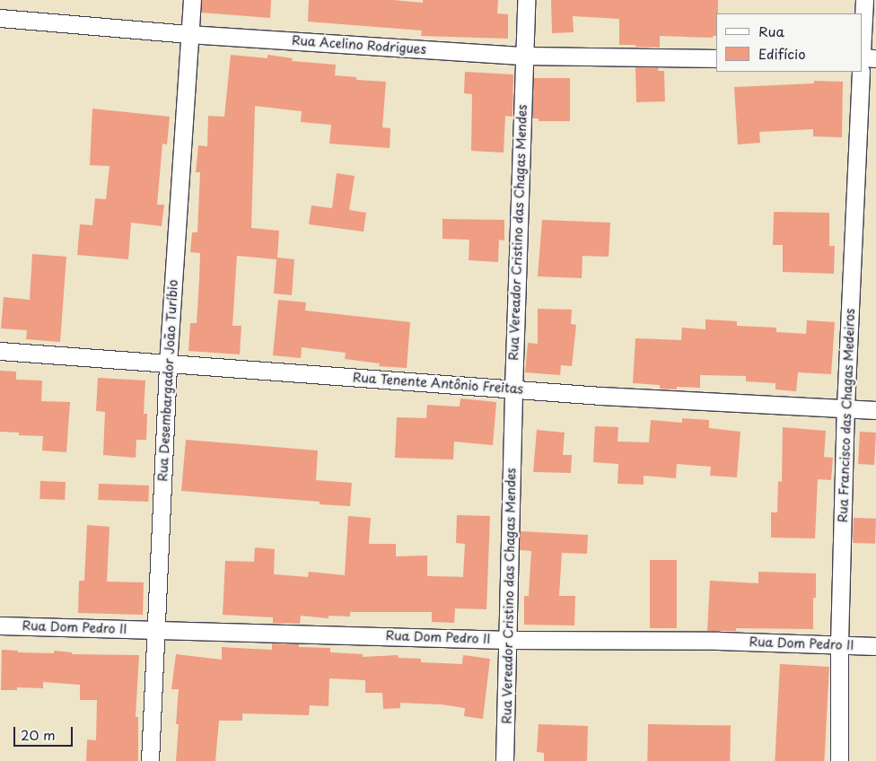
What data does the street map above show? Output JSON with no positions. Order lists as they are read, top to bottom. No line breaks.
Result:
{"streets":{"street":["Rua Acelino Rodrigues","Rua Vereador Cristino das Chagas Mendes","Rua Desembargador João Turíbio","Rua Tenente Antônio Freitas","Rua Francisco das Chagas Medeiros","Rua Dom Pedro II"]},"crossings":[["Rua Acelino Rodrigues","Rua Vereador Cristino das Chagas Mendes"],["Rua Acelino Rodrigues","Rua Desembargador João Turíbio"],["Rua Vereador Cristino das Chagas Mendes","Rua Tenente Antônio Freitas"],["Rua Vereador Cristino das Chagas Mendes","Rua Dom Pedro II"],["Rua Desembargador João Turíbio","Rua Tenente Antônio Freitas"],["Rua Desembargador João Turíbio","Rua Dom Pedro II"],["Rua Tenente Antônio Freitas","Rua Francisco das Chagas Medeiros"],["Rua Francisco das Chagas Medeiros","Rua Dom Pedro II"]],"legend":["Rua","Edifício"],"scale_bar":"20 m"}
